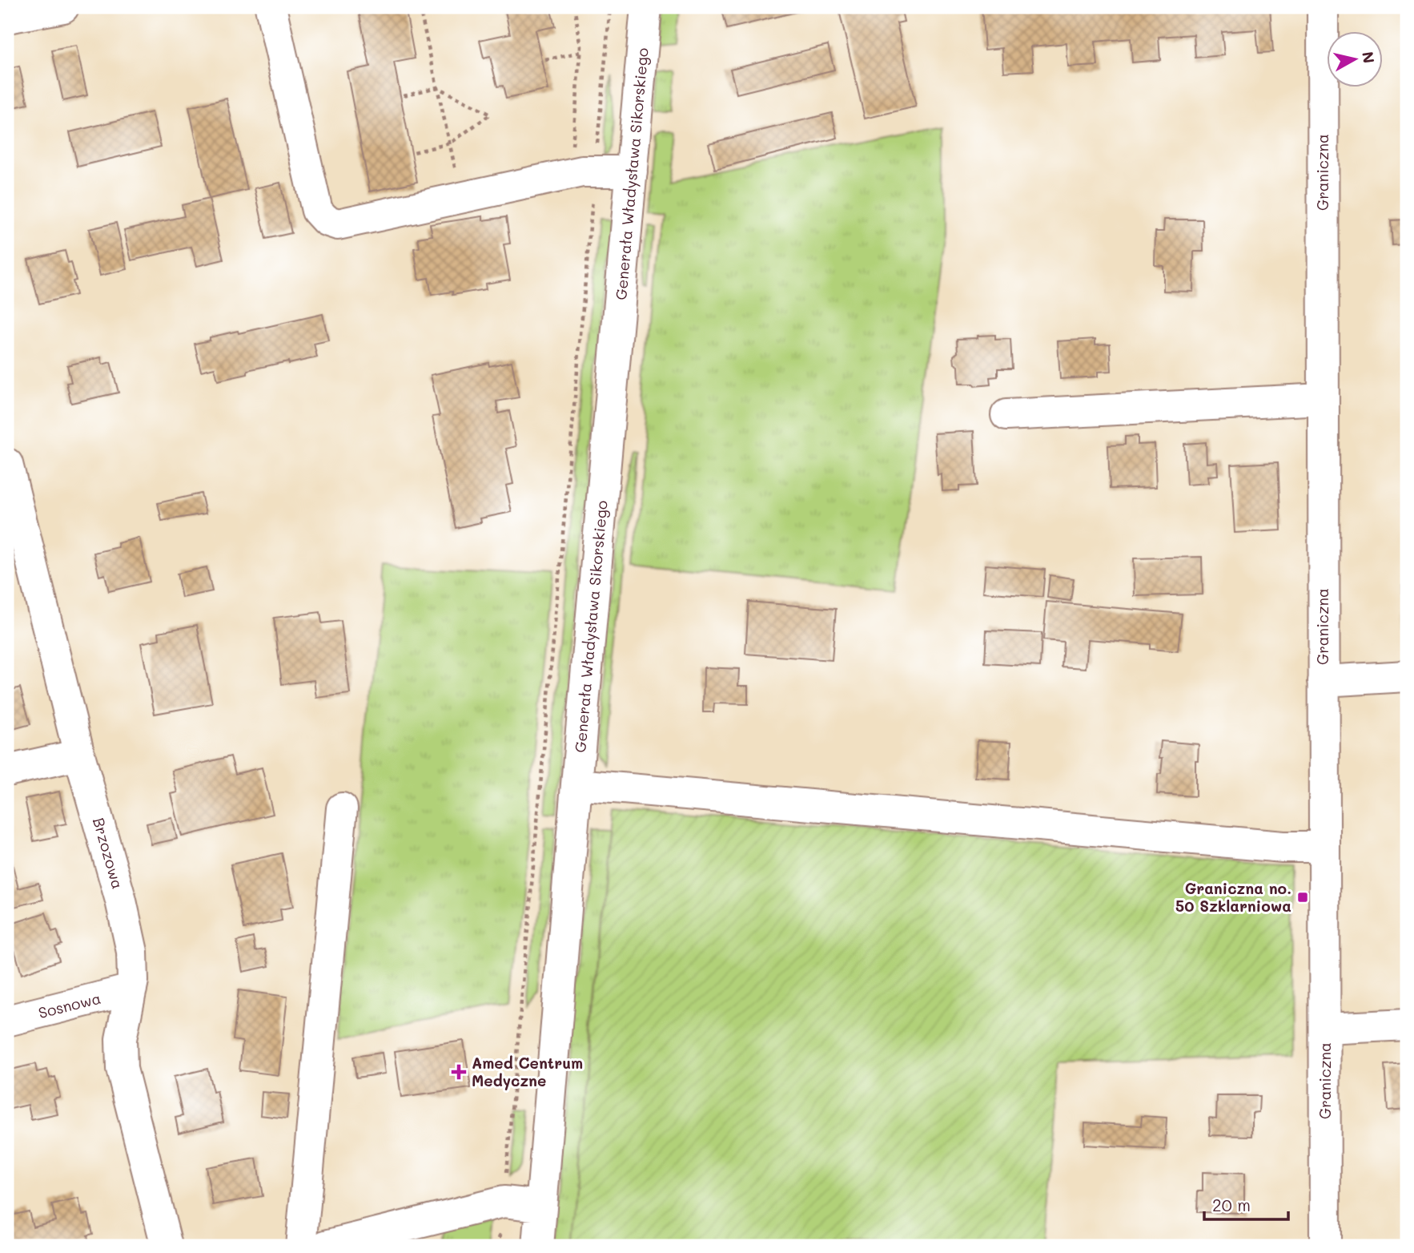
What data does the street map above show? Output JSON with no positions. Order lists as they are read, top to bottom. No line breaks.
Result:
{"streets":{"street":["Graniczna","Generała Władysława Sikorskiego","Brzozowa","Sosnowa"]},"crossings":[["Brzozowa","Sosnowa"]],"places":{"transit":["Graniczna no. 50 Szklarniowa"],"health":["Amed Centrum Medyczne"]},"scale_bar":"20 m","north":"right"}
